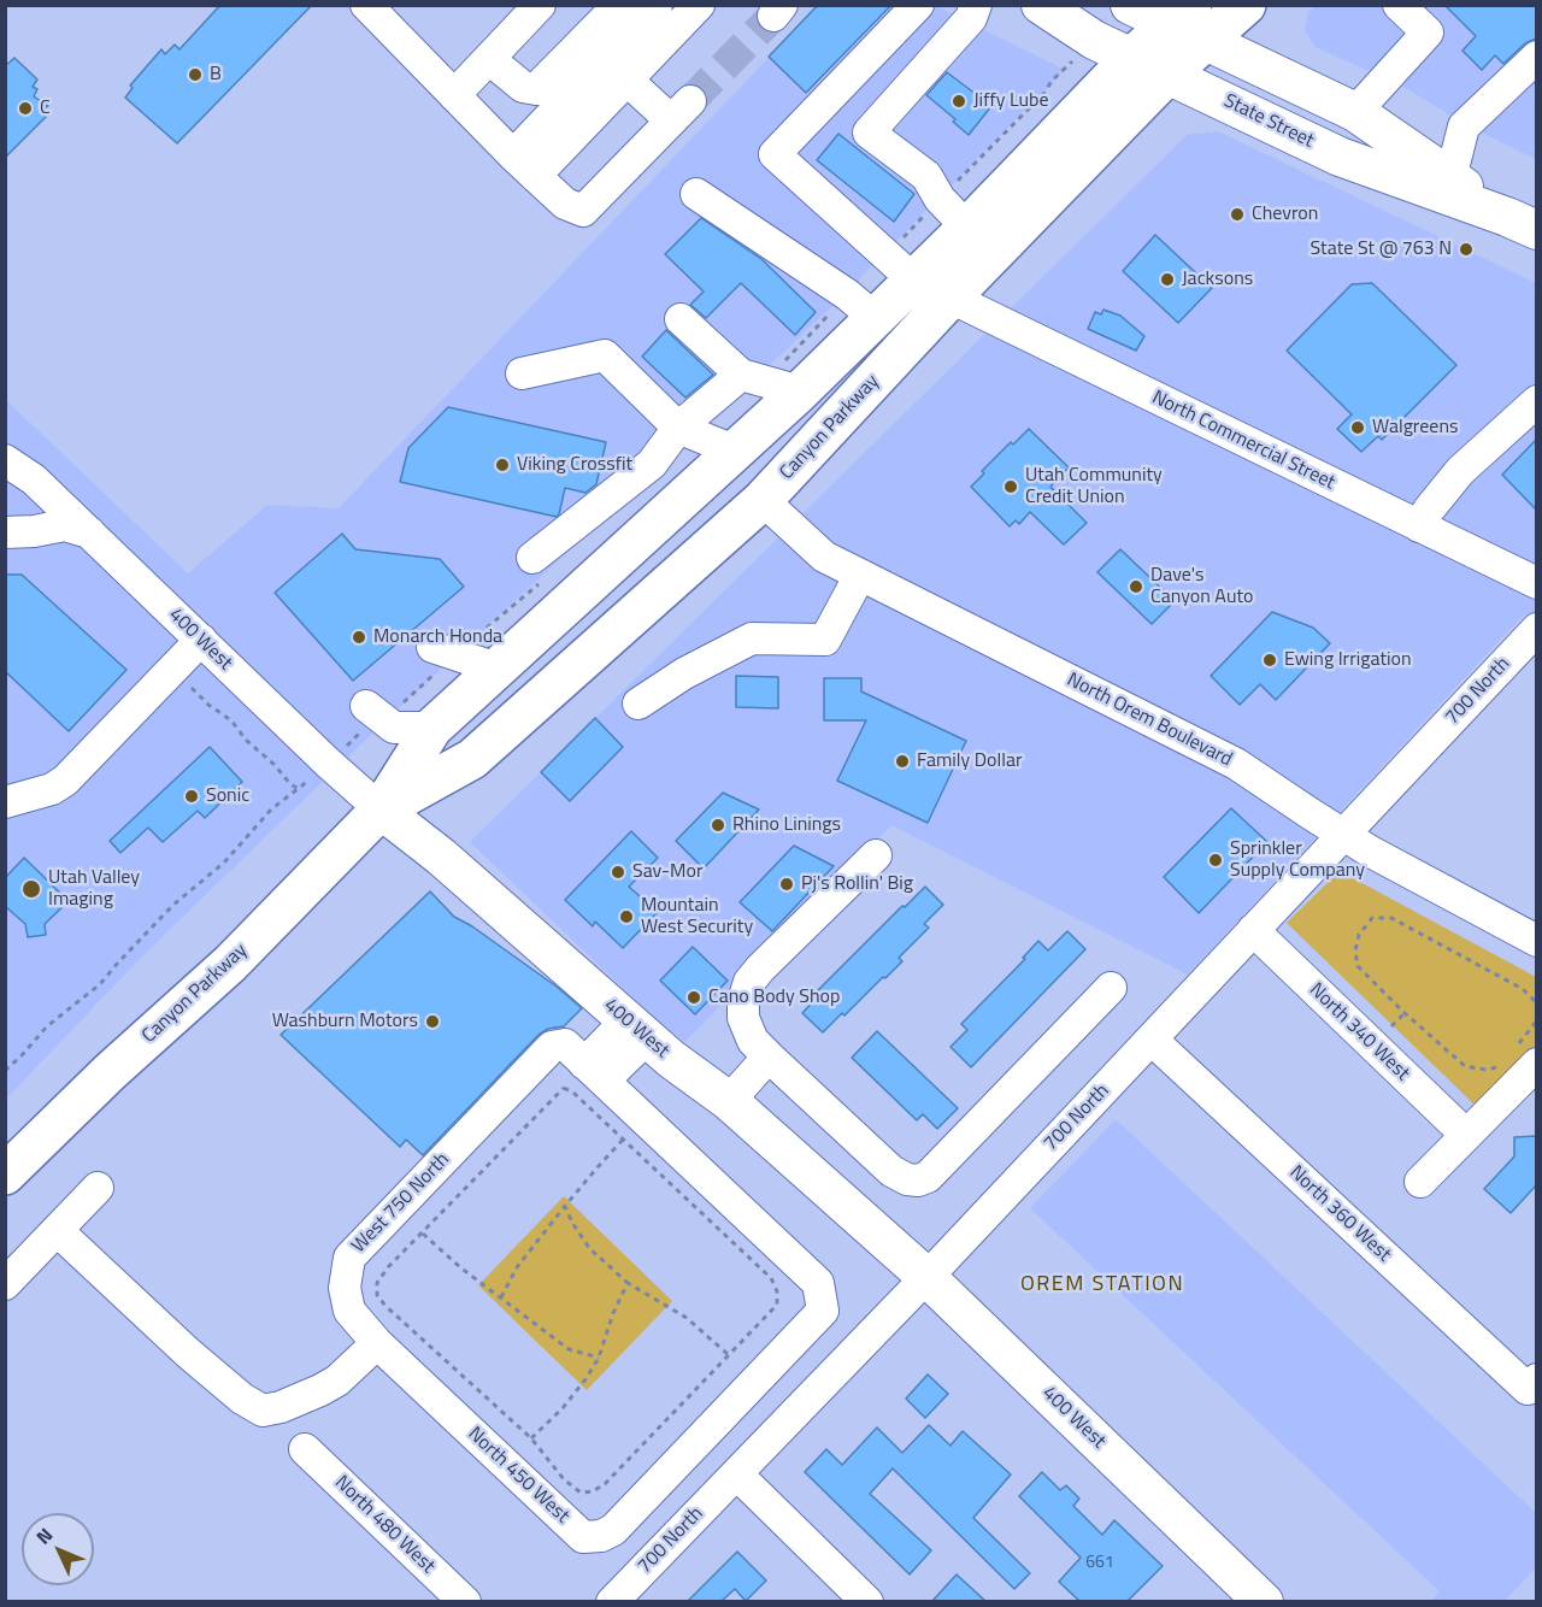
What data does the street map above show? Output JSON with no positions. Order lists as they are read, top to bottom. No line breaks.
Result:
{"streets":{"highway":["Canyon Parkway"],"main road":["State Street","400 West"],"street":["North Commercial Street","700 North","North Orem Boulevard","North 340 West","West 750 North","North 360 West","North 450 West","North 480 West"]},"crossings":[["State Street","Canyon Parkway"],["Canyon Parkway","North Commercial Street"],["Canyon Parkway","400 West"],["Canyon Parkway","North Orem Boulevard"],["400 West","700 North"],["700 North","North Orem Boulevard"],["700 North","North 340 West"],["700 North","North 360 West"],["West 750 North","North 450 West"]],"districts":["OREM STATION"],"places":["B","Jiffy Lube","C","Chevron","State St @ 763 N","Jacksons","Walgreens","Viking Crossfit","Utah Community Credit Union","Dave's Canyon Auto","Monarch Honda","Ewing Irrigation","Family Dollar","Sonic","Rhino Linings","Sprinkler Supply Company","Sav-Mor","Pj's Rollin' Big","Utah Valley Imaging","Mountain West Security","Cano Body Shop","Washburn Motors"],"house_numbers":["661"],"north":"top left"}
